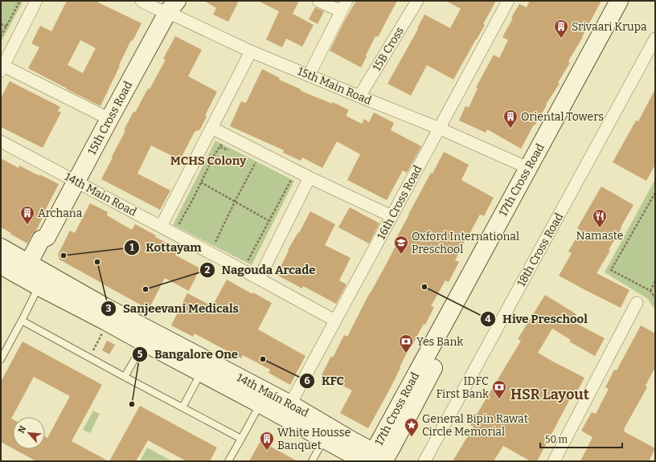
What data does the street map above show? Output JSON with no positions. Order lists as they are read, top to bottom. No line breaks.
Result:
{"streets":{"main road":["15th Cross Road","17th Cross Road","14th Main Road"],"street":["15B Cross","15th Main Road","16th Cross Road","18th Cross Road"]},"crossings":[["15B Cross","15th Main Road"],["15th Main Road","15th Cross Road"],["15th Main Road","17th Cross Road"],["15th Main Road","16th Cross Road"],["15th Cross Road","14th Main Road"],["17th Cross Road","14th Main Road"],["14th Main Road","16th Cross Road"]],"districts":["MCHS Colony","HSR Layout"],"places":{"building":["Srivaari Krupa","Oriental Towers","Archana","White Housse Banquet"],"restaurant":["Namaste"],"school or university":["Oxford International Preschool"],"other":["Kottayam","Sanjeevani Medicals","Hive Preschool","Nagouda Arcade","KFC","Bangalore One"],"bank":["Yes Bank","IDFC First Bank"],"place":["General Bipin Rawat Circle Memorial"]},"scale_bar":"50 m","north":"top left"}
